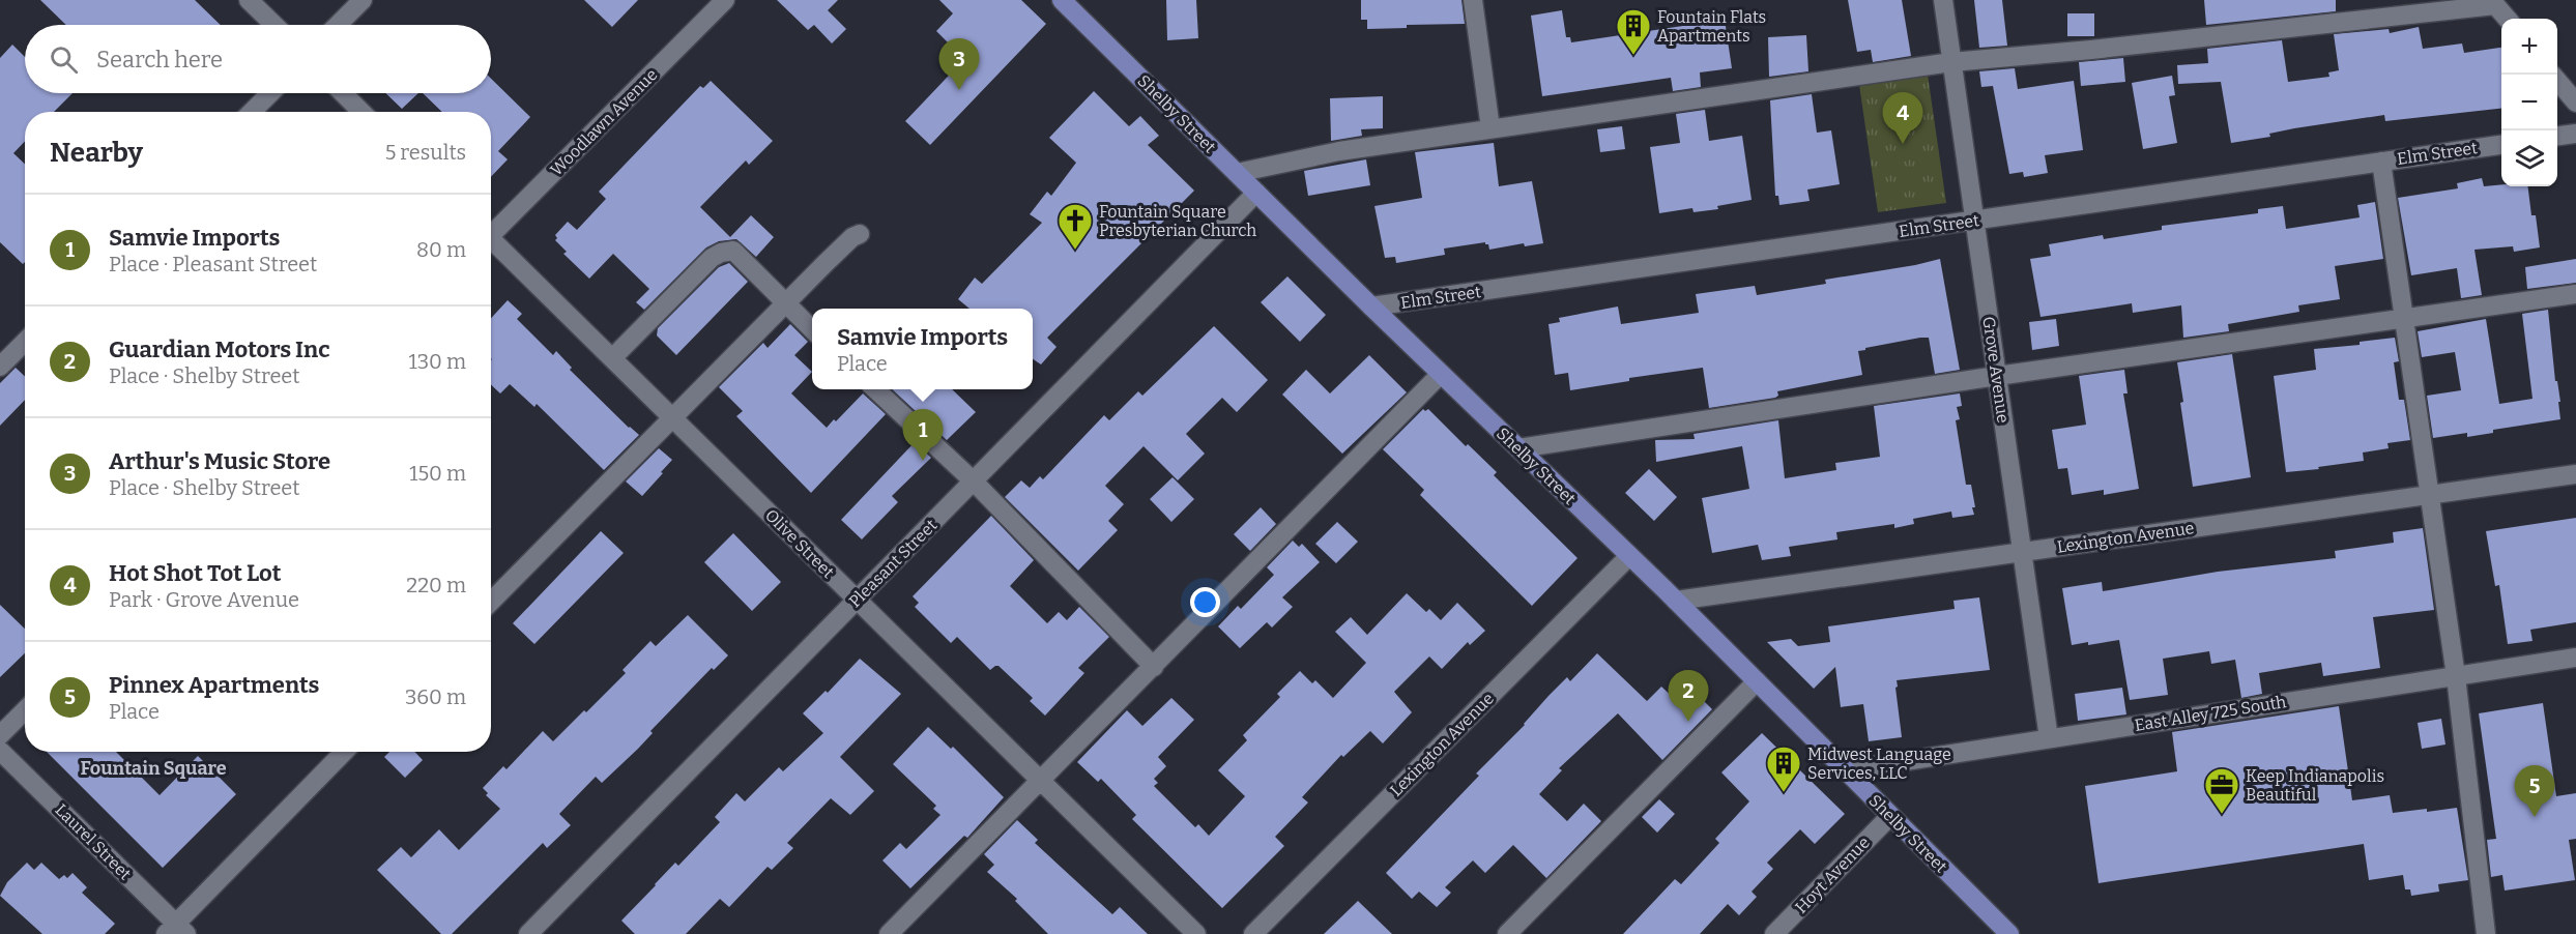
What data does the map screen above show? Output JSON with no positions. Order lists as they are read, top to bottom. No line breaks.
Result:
{"streets":{"main road":["Shelby Street"],"street":["Woodlawn Avenue","Elm Street","Grove Avenue","Lexington Avenue","Olive Street","Pleasant Street","East Alley 725 South","Laurel Street","Hoyt Avenue"]},"crossings":[["Shelby Street","Elm Street"],["Shelby Street","Lexington Avenue"],["Shelby Street","Pleasant Street"],["Shelby Street","East Alley 725 South"],["Shelby Street","Hoyt Avenue"],["Elm Street","Grove Avenue"],["Grove Avenue","Lexington Avenue"],["Grove Avenue","East Alley 725 South"],["Olive Street","Pleasant Street"]],"districts":["Fountain Square"],"places":{"building":["Fountain Flats Apartments","Midwest Language Services, LLC"],"church":["Fountain Square Presbyterian Church"],"office":["Keep Indianapolis Beautiful"]},"page":{"map_buttons":["+","−"],"search":"Search here","pins":["3","4","1","2","5"],"heading":["Nearby","5 results"],"list":[{"mark":"1","name":"Samvie Imports","note":"Place · Pleasant Street","value":"80 m"},{"mark":"2","name":"Guardian Motors Inc","note":"Place · Shelby Street","value":"130 m"},{"mark":"3","name":"Arthur's Music Store","note":"Place · Shelby Street","value":"150 m"},{"mark":"4","name":"Hot Shot Tot Lot","note":"Park · Grove Avenue","value":"220 m"},{"mark":"5","name":"Pinnex Apartments","note":"Place","value":"360 m"}],"popup":["Samvie Imports","Place"]}}
